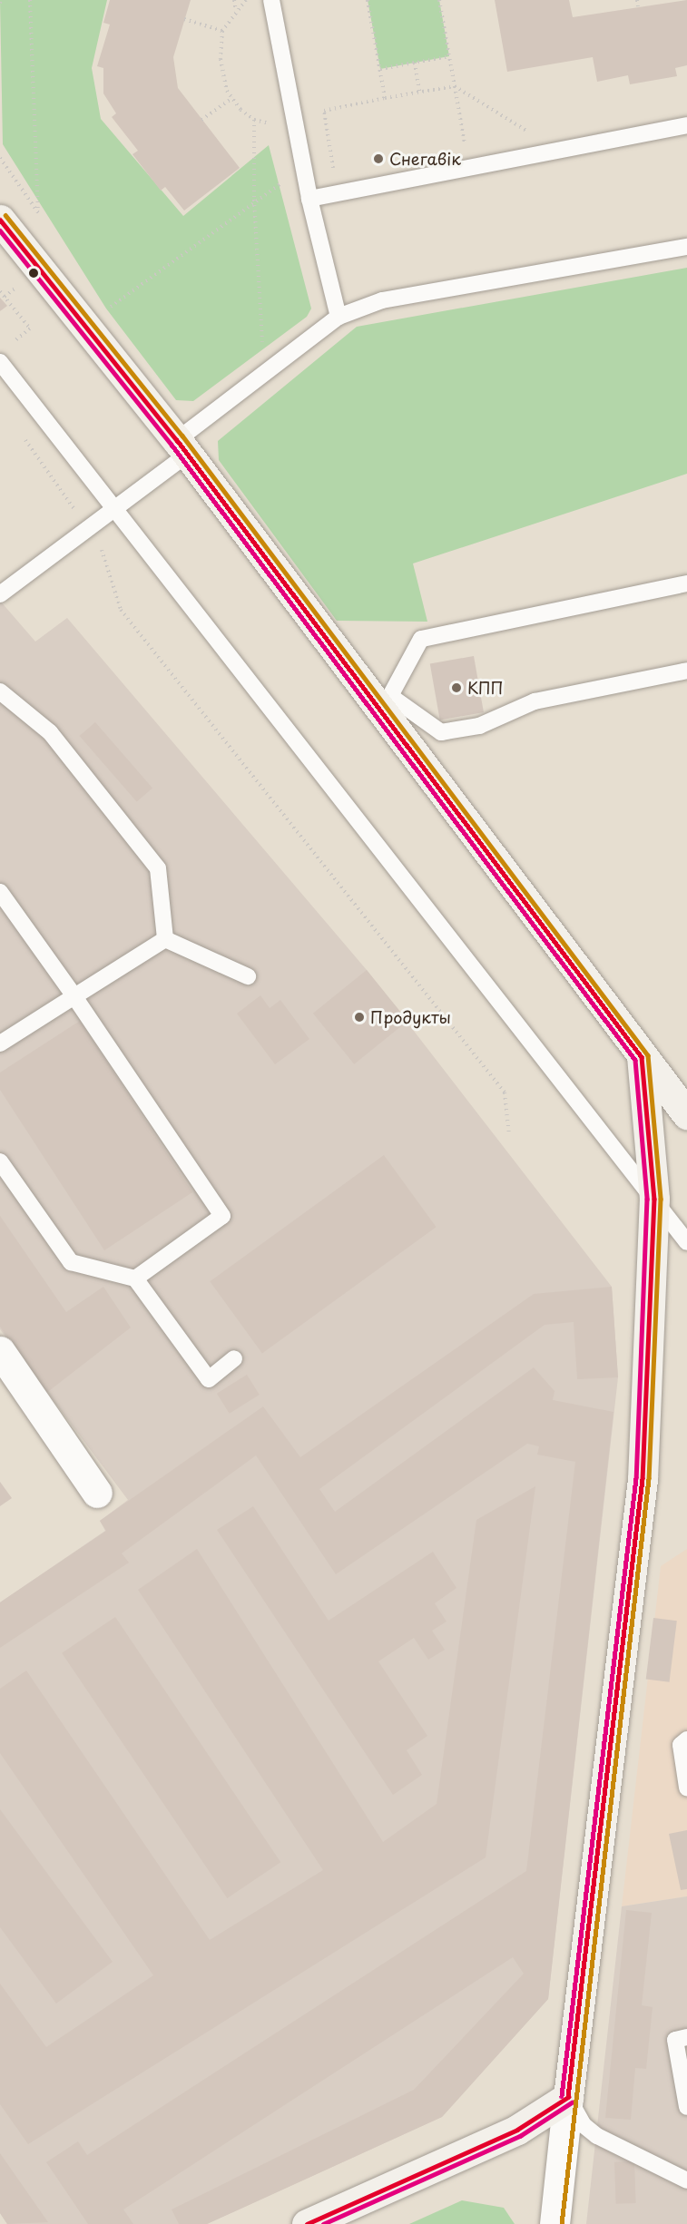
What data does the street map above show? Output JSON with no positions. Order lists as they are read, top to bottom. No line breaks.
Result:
{"places":["Снегавік","КПП","Продукты"]}
